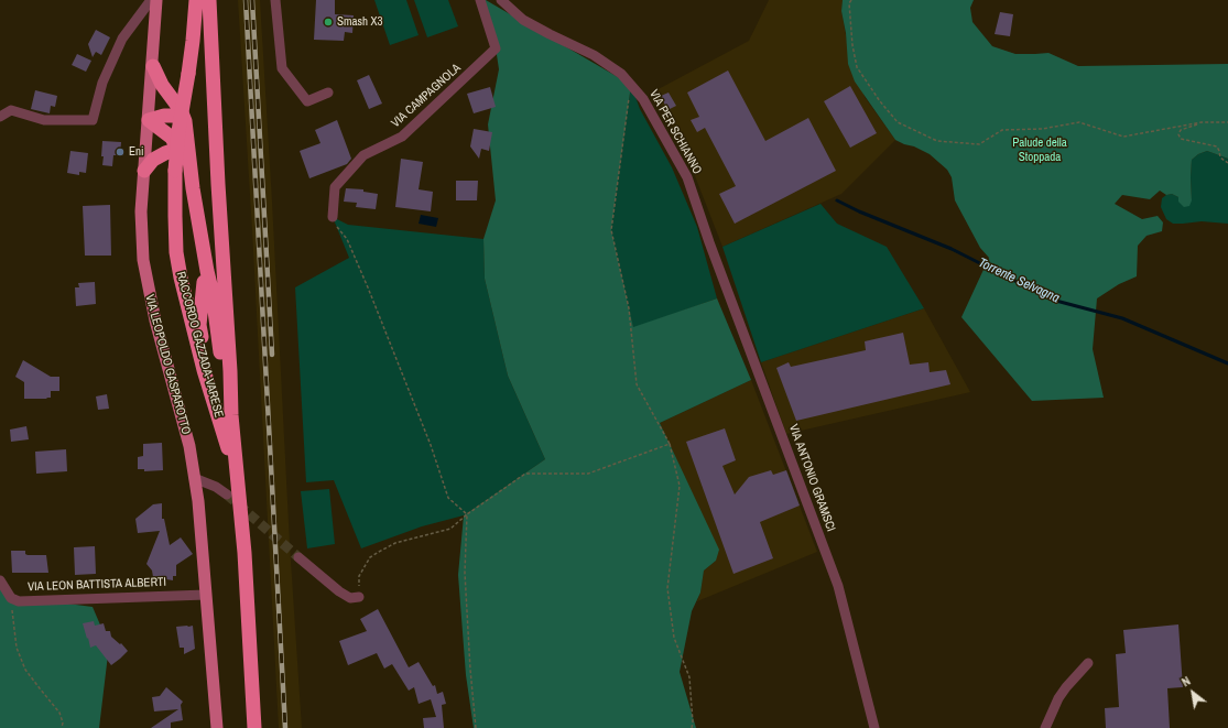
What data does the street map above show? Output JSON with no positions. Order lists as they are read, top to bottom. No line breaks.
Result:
{"streets":{"highway":["RACCORDO GAZZADA-VARESE"],"main road":["VIA LEOPOLDO GASPAROTTO"],"street":["VIA CAMPAGNOLA","VIA PER SCHIANNO","VIA ANTONIO GRAMSCI","VIA LEON BATTISTA ALBERTI"]},"crossings":[["VIA PER SCHIANNO","VIA ANTONIO GRAMSCI"],["VIA LEOPOLDO GASPAROTTO","VIA LEON BATTISTA ALBERTI"]],"water":["Torrente Selvagna"],"parks":["Palude della Stoppada"],"places":["Smash X3","Eni"],"north":"top left"}
